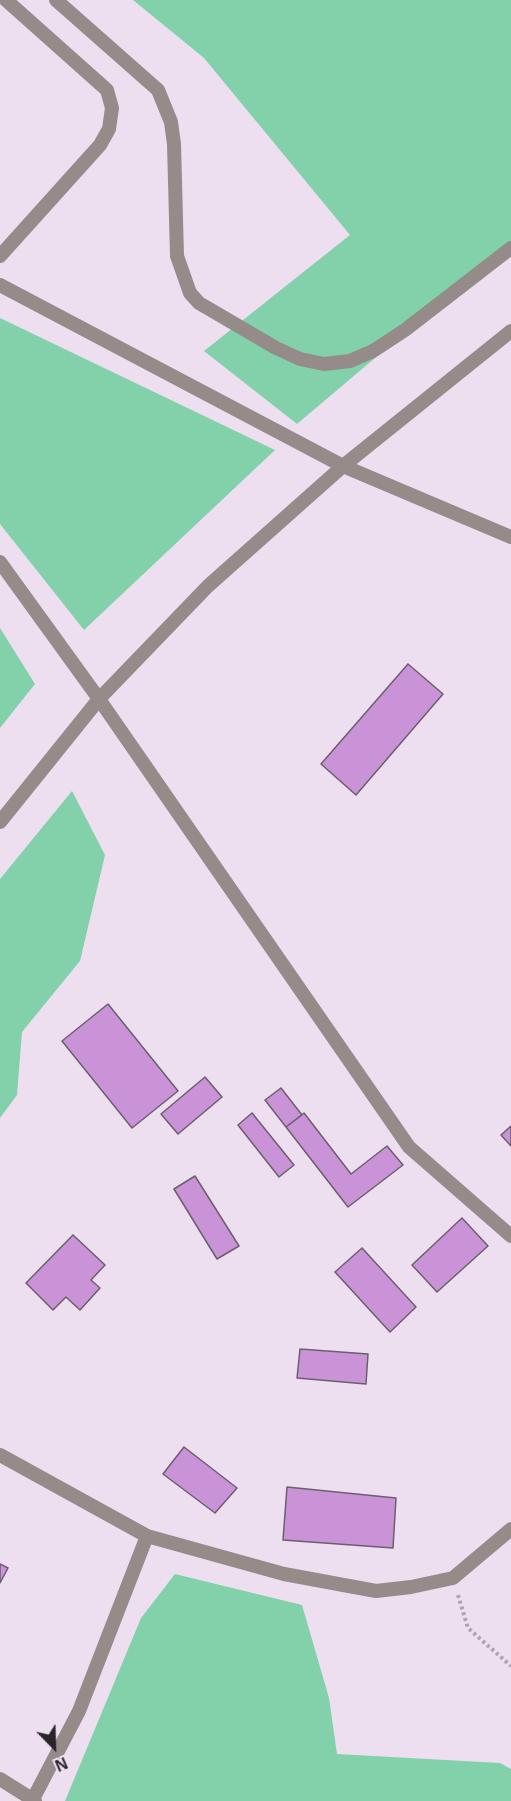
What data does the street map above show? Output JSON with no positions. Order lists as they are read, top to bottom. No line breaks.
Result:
{"north":"bottom right"}
